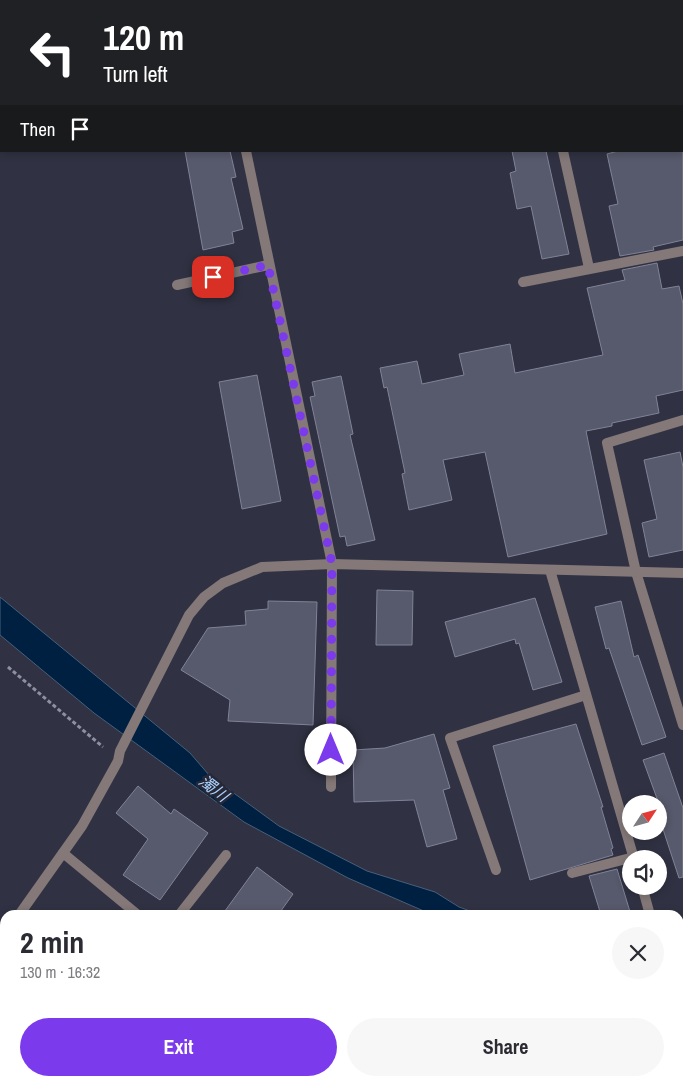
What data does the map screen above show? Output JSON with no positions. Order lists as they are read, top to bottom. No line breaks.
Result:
{"water":["濁川"],"north":"top right","page":{"turn":["120 m","Turn left"],"then":"Then","heading":["2 min","130 m · 16:32"],"buttons":["Exit","Share"]}}
